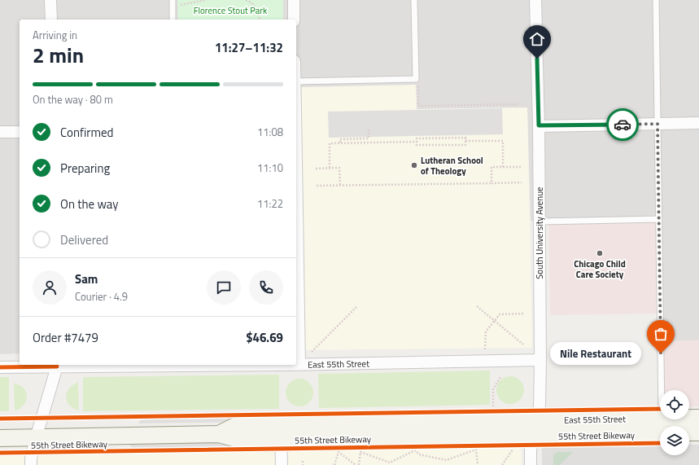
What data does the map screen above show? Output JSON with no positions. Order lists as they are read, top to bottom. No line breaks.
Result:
{"streets":{"street":["South University Avenue","East 55th Street"],"cycle path":["55th Street Bikeway"]},"crossings":[["South University Avenue","East 55th Street"]],"parks":["Florence Stout Park"],"places":["Lutheran School of Theology","Chicago Child Care Society","Nile Restaurant"],"page":{"heading":["2 min","Arriving in","11:27–11:32"],"panel":["Sam","Courier · 4.9","Order #7479","$46.69"],"bar":"On the way · 80 m","list":[["Confirmed","11:08"],["Preparing","11:10"],["On the way","11:22"],"Delivered"],"bubble":"Nile Restaurant"}}
